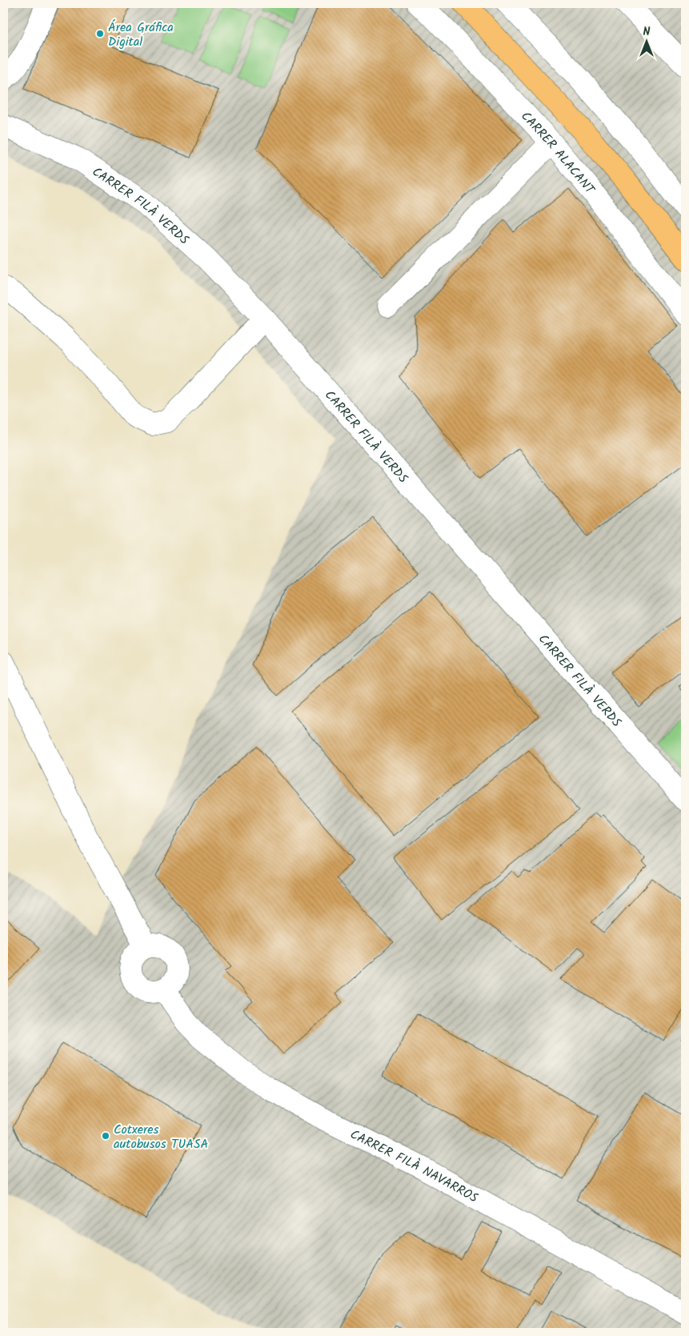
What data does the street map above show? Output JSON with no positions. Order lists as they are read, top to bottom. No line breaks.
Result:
{"streets":{"street":["CARRER ALACANT","CARRER FILÀ VERDS","CARRER FILÀ NAVARROS"]},"places":["Área Gráfica Digital","Cotxeres autobusos TUASA"],"north":"top"}
